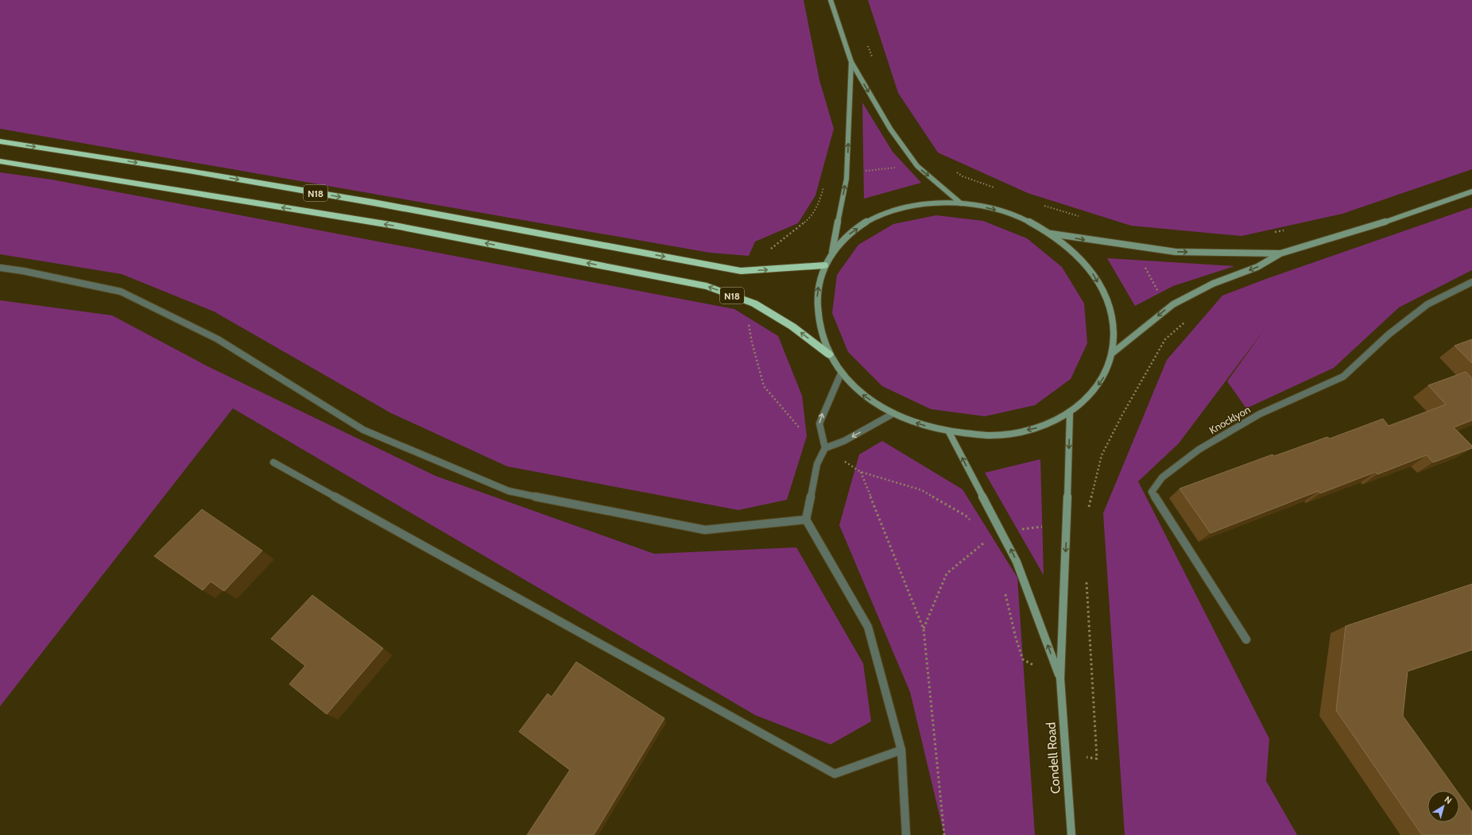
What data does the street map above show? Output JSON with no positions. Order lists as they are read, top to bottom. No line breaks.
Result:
{"streets":{"highway":["N18"],"main road":["Condell Road"],"street":["Knocklyon"]},"north":"top right"}
